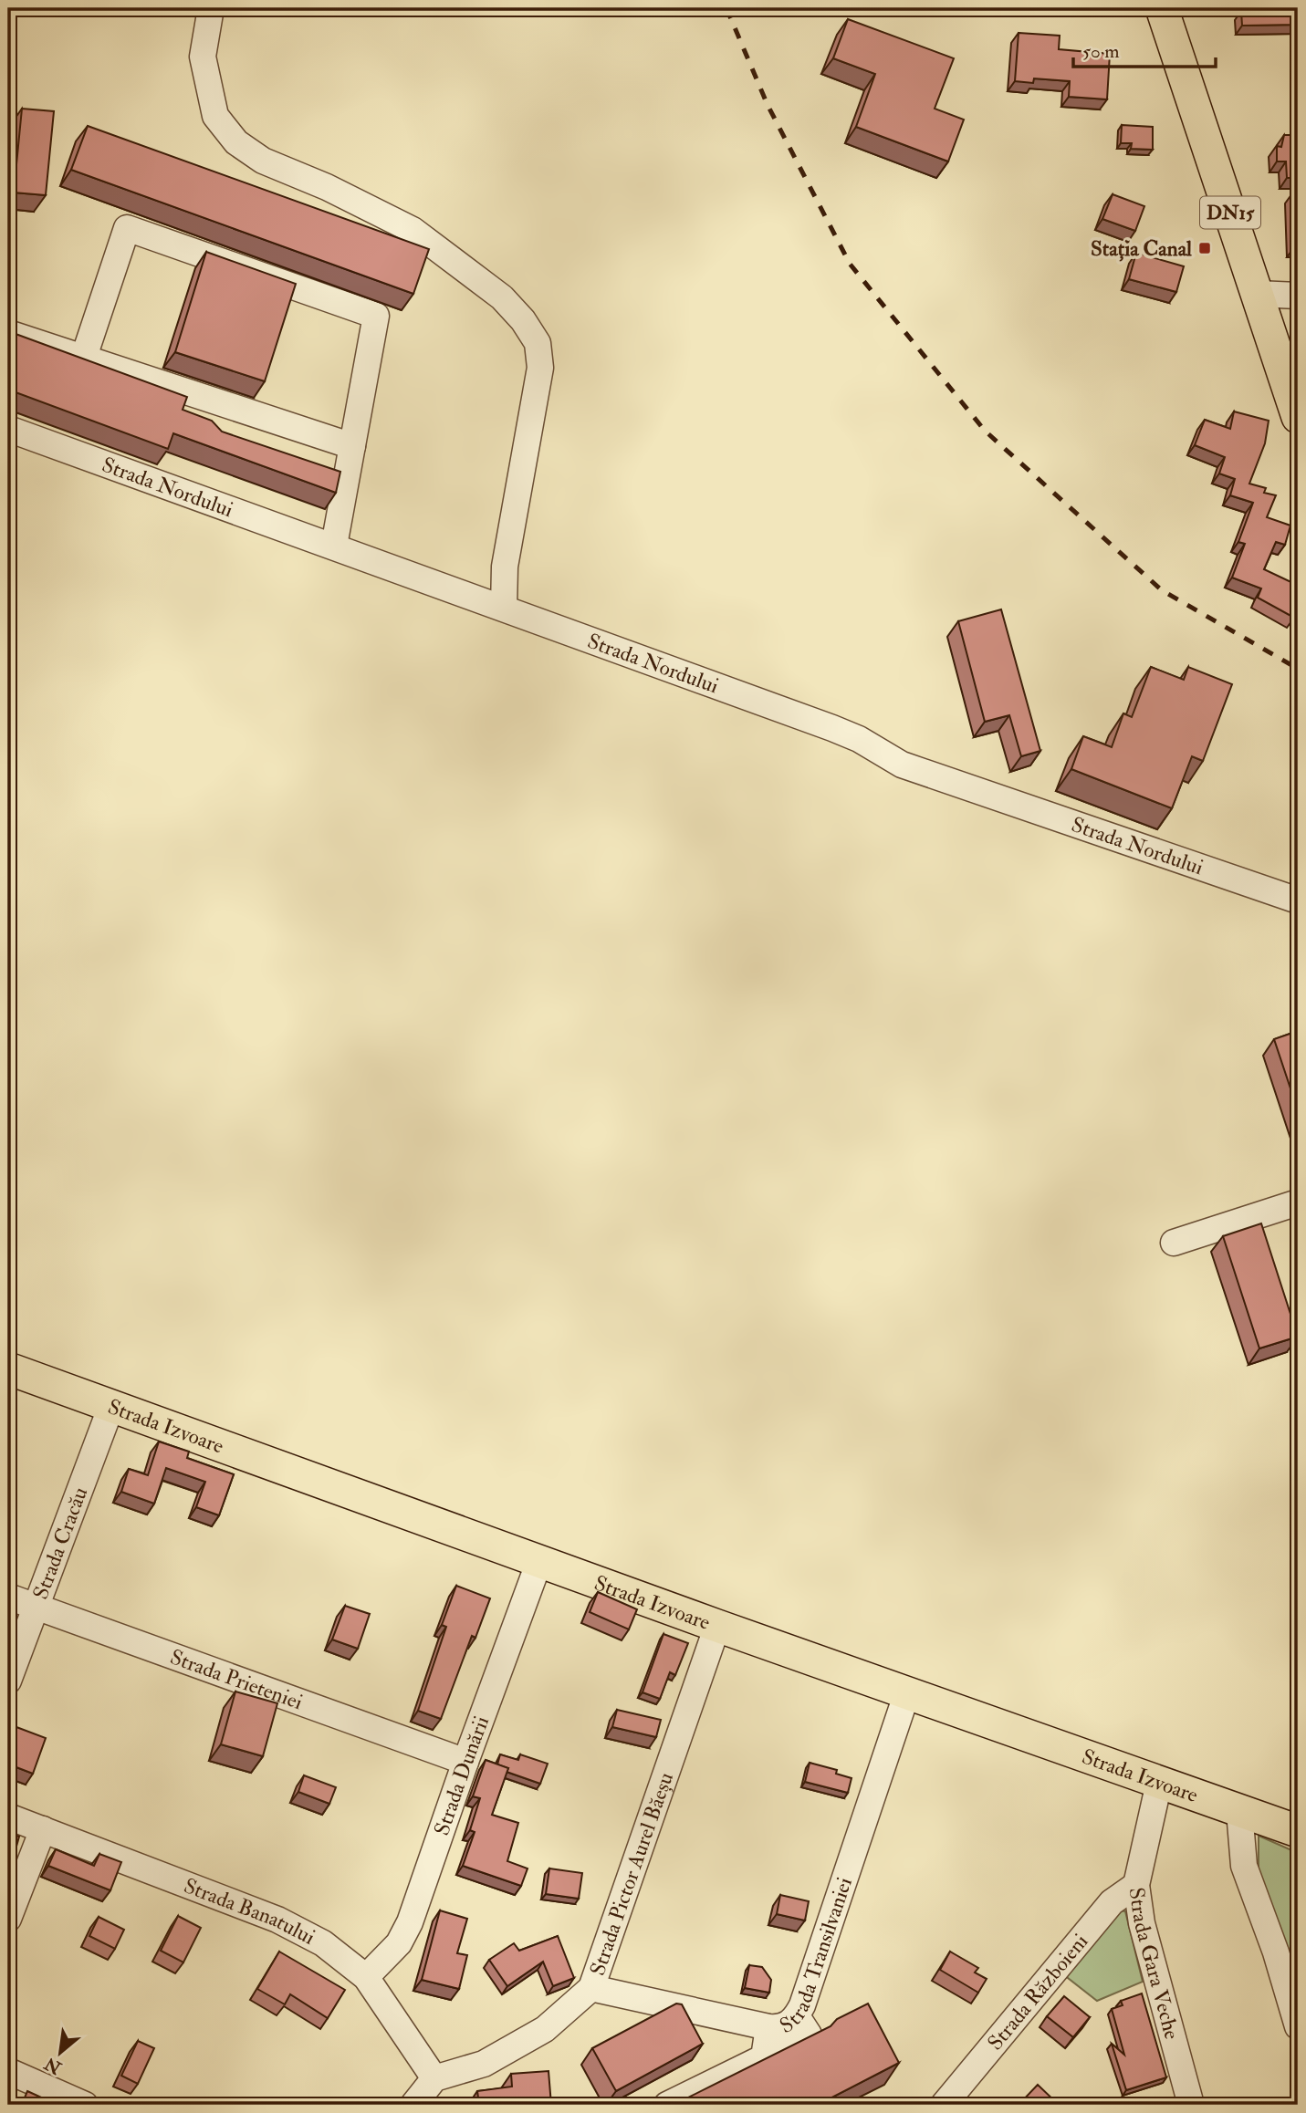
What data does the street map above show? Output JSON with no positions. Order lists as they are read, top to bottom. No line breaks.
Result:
{"streets":{"main road":["DN15","Strada Izvoare"],"street":["Strada Nordului","Strada Cracău","Strada Prieteniei","Strada Dunării","Strada Pictor Aurel Băeșu","Strada Banatului","Strada Transilvaniei","Strada Gara Veche","Strada Războieni"]},"crossings":[["Strada Izvoare","Strada Cracău"],["Strada Izvoare","Strada Dunării"],["Strada Izvoare","Strada Pictor Aurel Băeșu"],["Strada Izvoare","Strada Transilvaniei"],["Strada Izvoare","Strada Gara Veche"],["Strada Cracău","Strada Prieteniei"],["Strada Prieteniei","Strada Dunării"],["Strada Dunării","Strada Banatului"],["Strada Pictor Aurel Băeșu","Strada Banatului"],["Strada Pictor Aurel Băeșu","Strada Transilvaniei"],["Strada Gara Veche","Strada Războieni"]],"places":{"transit":["Stația Canal"]},"scale_bar":"50 m","north":"bottom left"}
